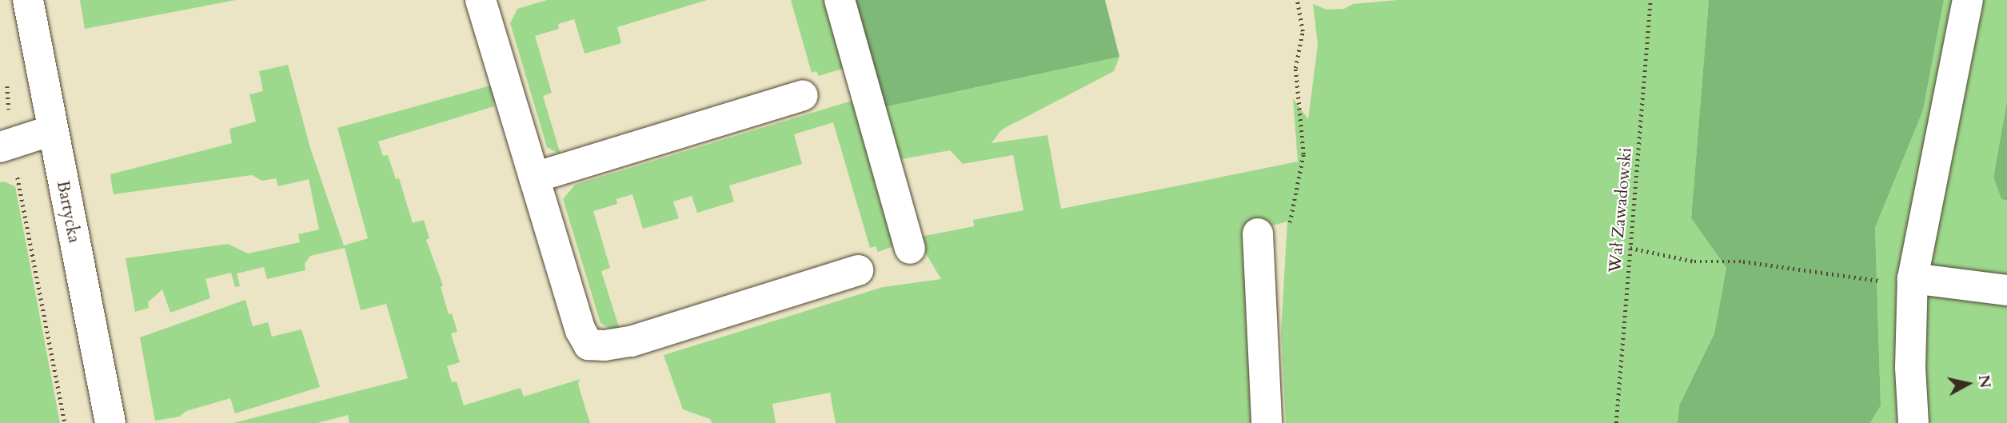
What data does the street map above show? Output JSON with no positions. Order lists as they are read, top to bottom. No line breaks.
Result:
{"streets":{"street":["Bartycka"],"path":["Wał Zawadowski"]},"north":"right"}
